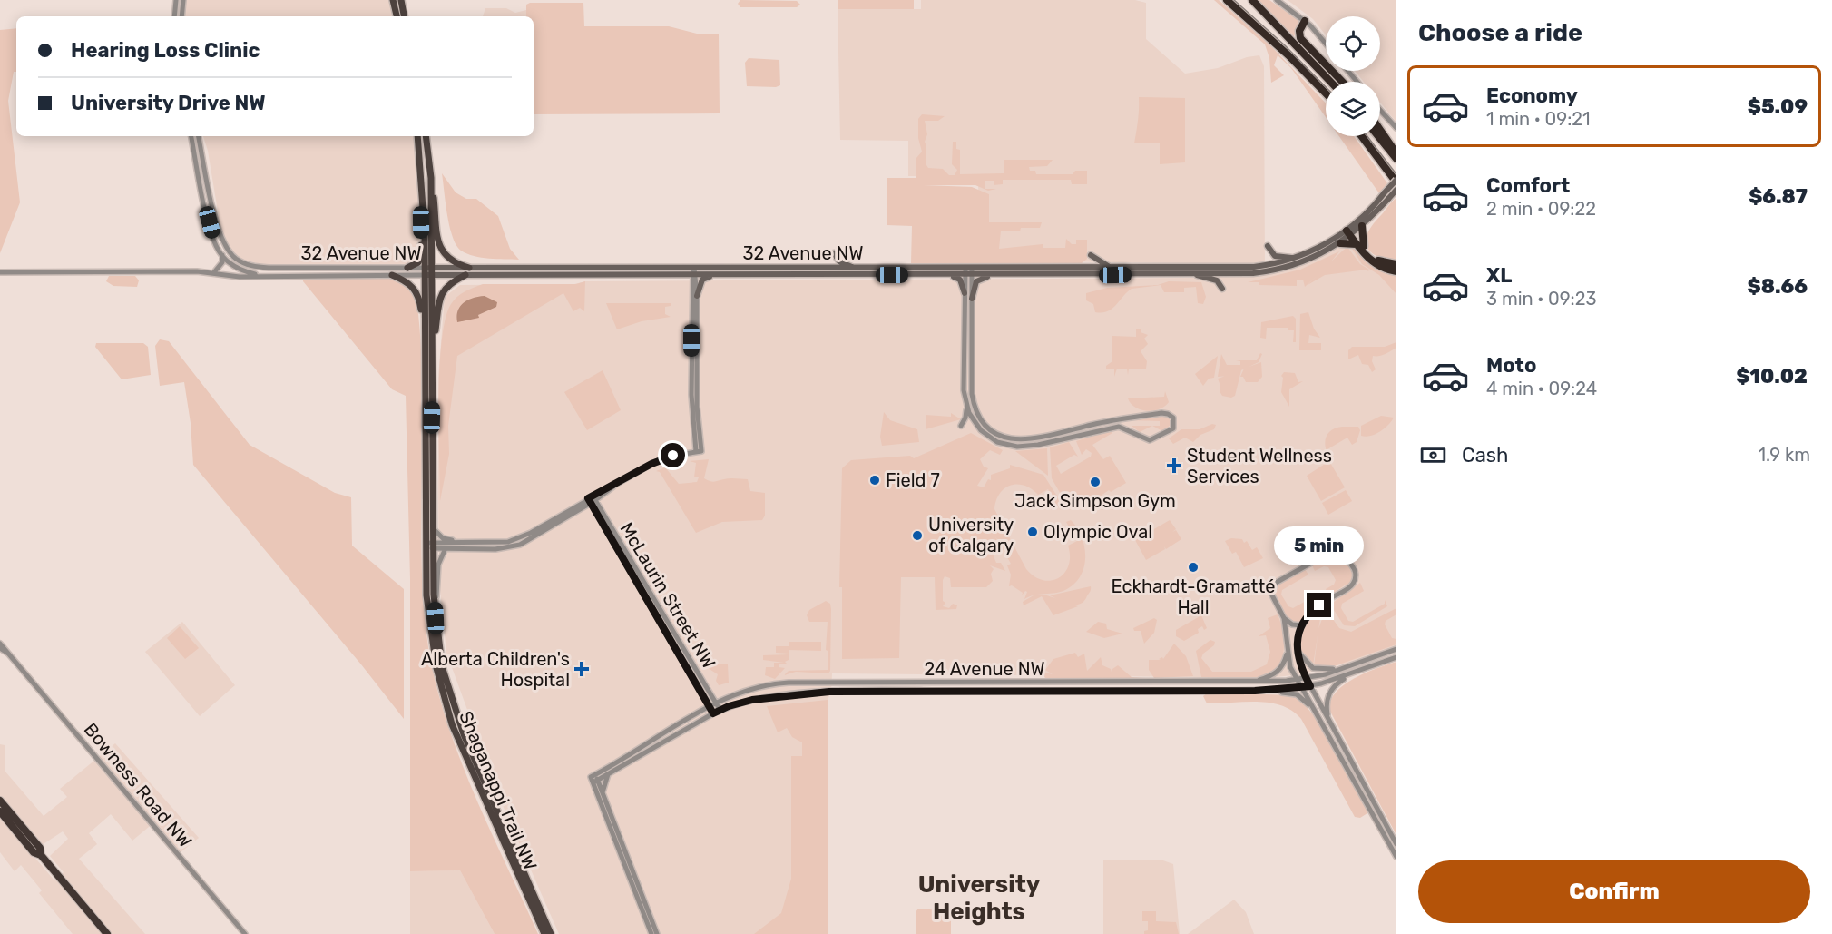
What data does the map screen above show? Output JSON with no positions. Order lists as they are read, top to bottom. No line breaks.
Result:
{"streets":{"main road":["32 Avenue NW","Shaganappi Trail NW"],"street":["McLaurin Street NW","24 Avenue NW","Bowness Road NW"]},"crossings":[["32 Avenue NW","Shaganappi Trail NW"],["McLaurin Street NW","24 Avenue NW"]],"districts":["University Heights"],"places":{"health":["Student Wellness Services","Alberta Children's Hospital"],"other":["Field 7","Jack Simpson Gym","Olympic Oval","University of Calgary","Eckhardt-Gramatté Hall"]},"page":{"heading":"Choose a ride","banner":["Hearing Loss Clinic","University Drive NW"],"list":[{"name":"Economy","note":"1 min · 09:21","value":"$5.09"},{"name":"Comfort","note":"2 min · 09:22","value":"$6.87"},{"name":"XL","note":"3 min · 09:23","value":"$8.66"},{"name":"Moto","note":"4 min · 09:24","value":"$10.02"}],"pay":["Cash","1.9 km"],"bubble":"5 min","buttons":"Confirm"}}
